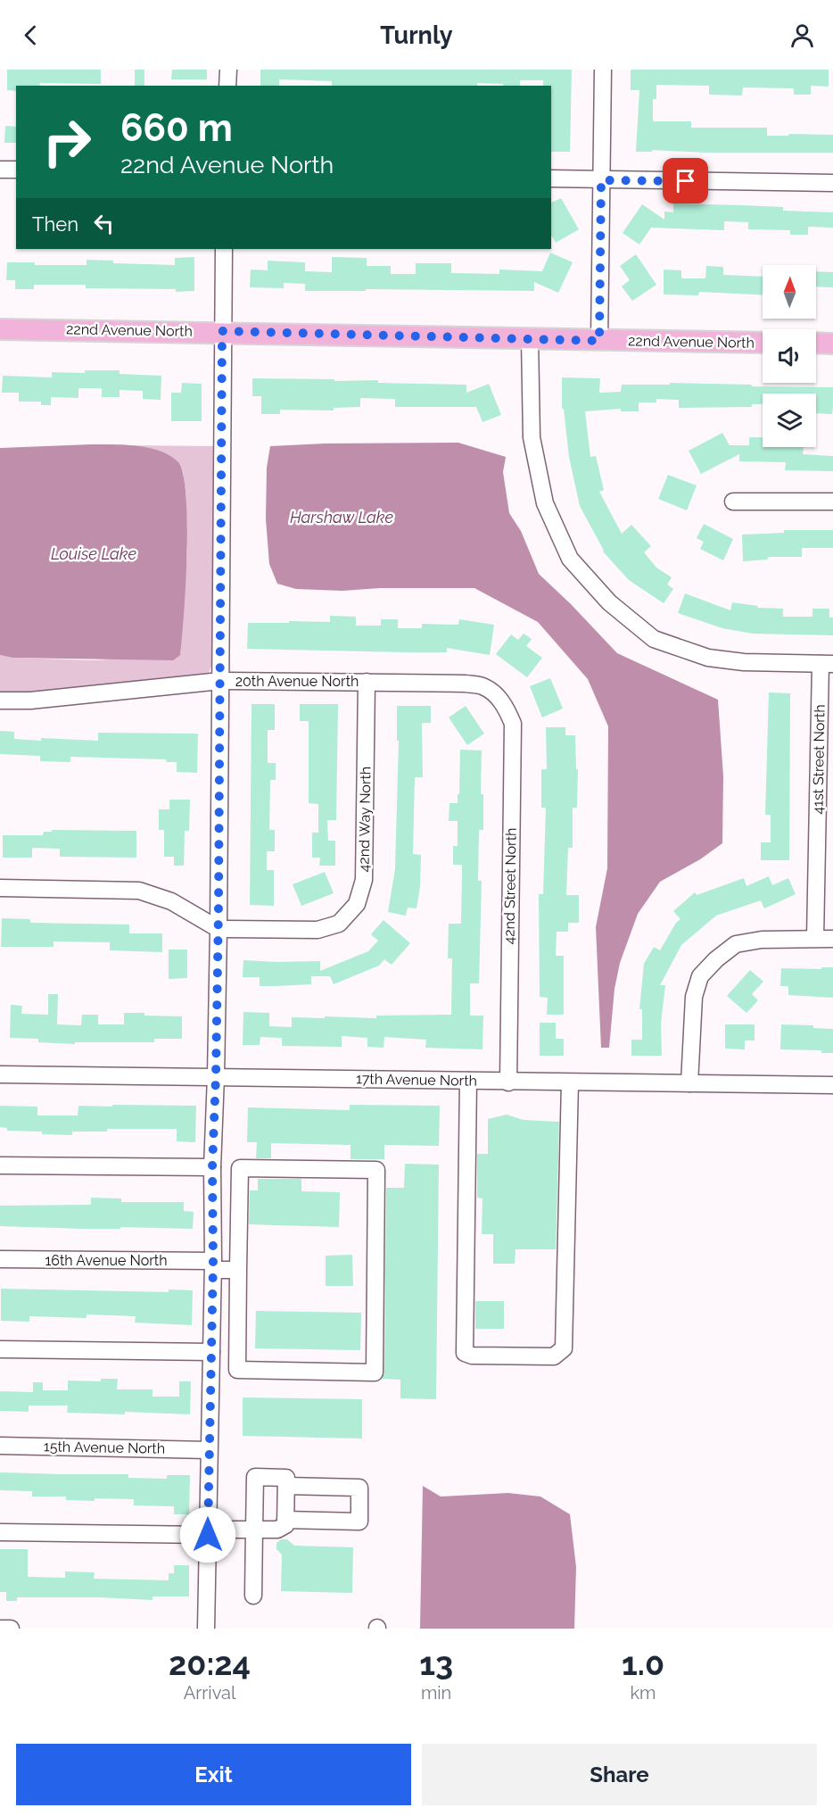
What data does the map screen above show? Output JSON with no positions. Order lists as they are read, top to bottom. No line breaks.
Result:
{"streets":{"main road":["22nd Avenue North"],"street":["20th Avenue North","41st Street North","42nd Way North","42nd Street North","17th Avenue North","16th Avenue North","15th Avenue North"]},"crossings":[["22nd Avenue North","41st Street North"],["20th Avenue North","42nd Way North"],["20th Avenue North","42nd Street North"],["42nd Street North","17th Avenue North"]],"water":["Harshaw Lake","Louise Lake"],"north":"top","page":{"header":"Turnly","turn":["660 m","22nd Avenue North"],"then":"Then","eta":["20:24","Arrival","13","min","1.0","km"],"buttons":["Exit","Share"]}}
